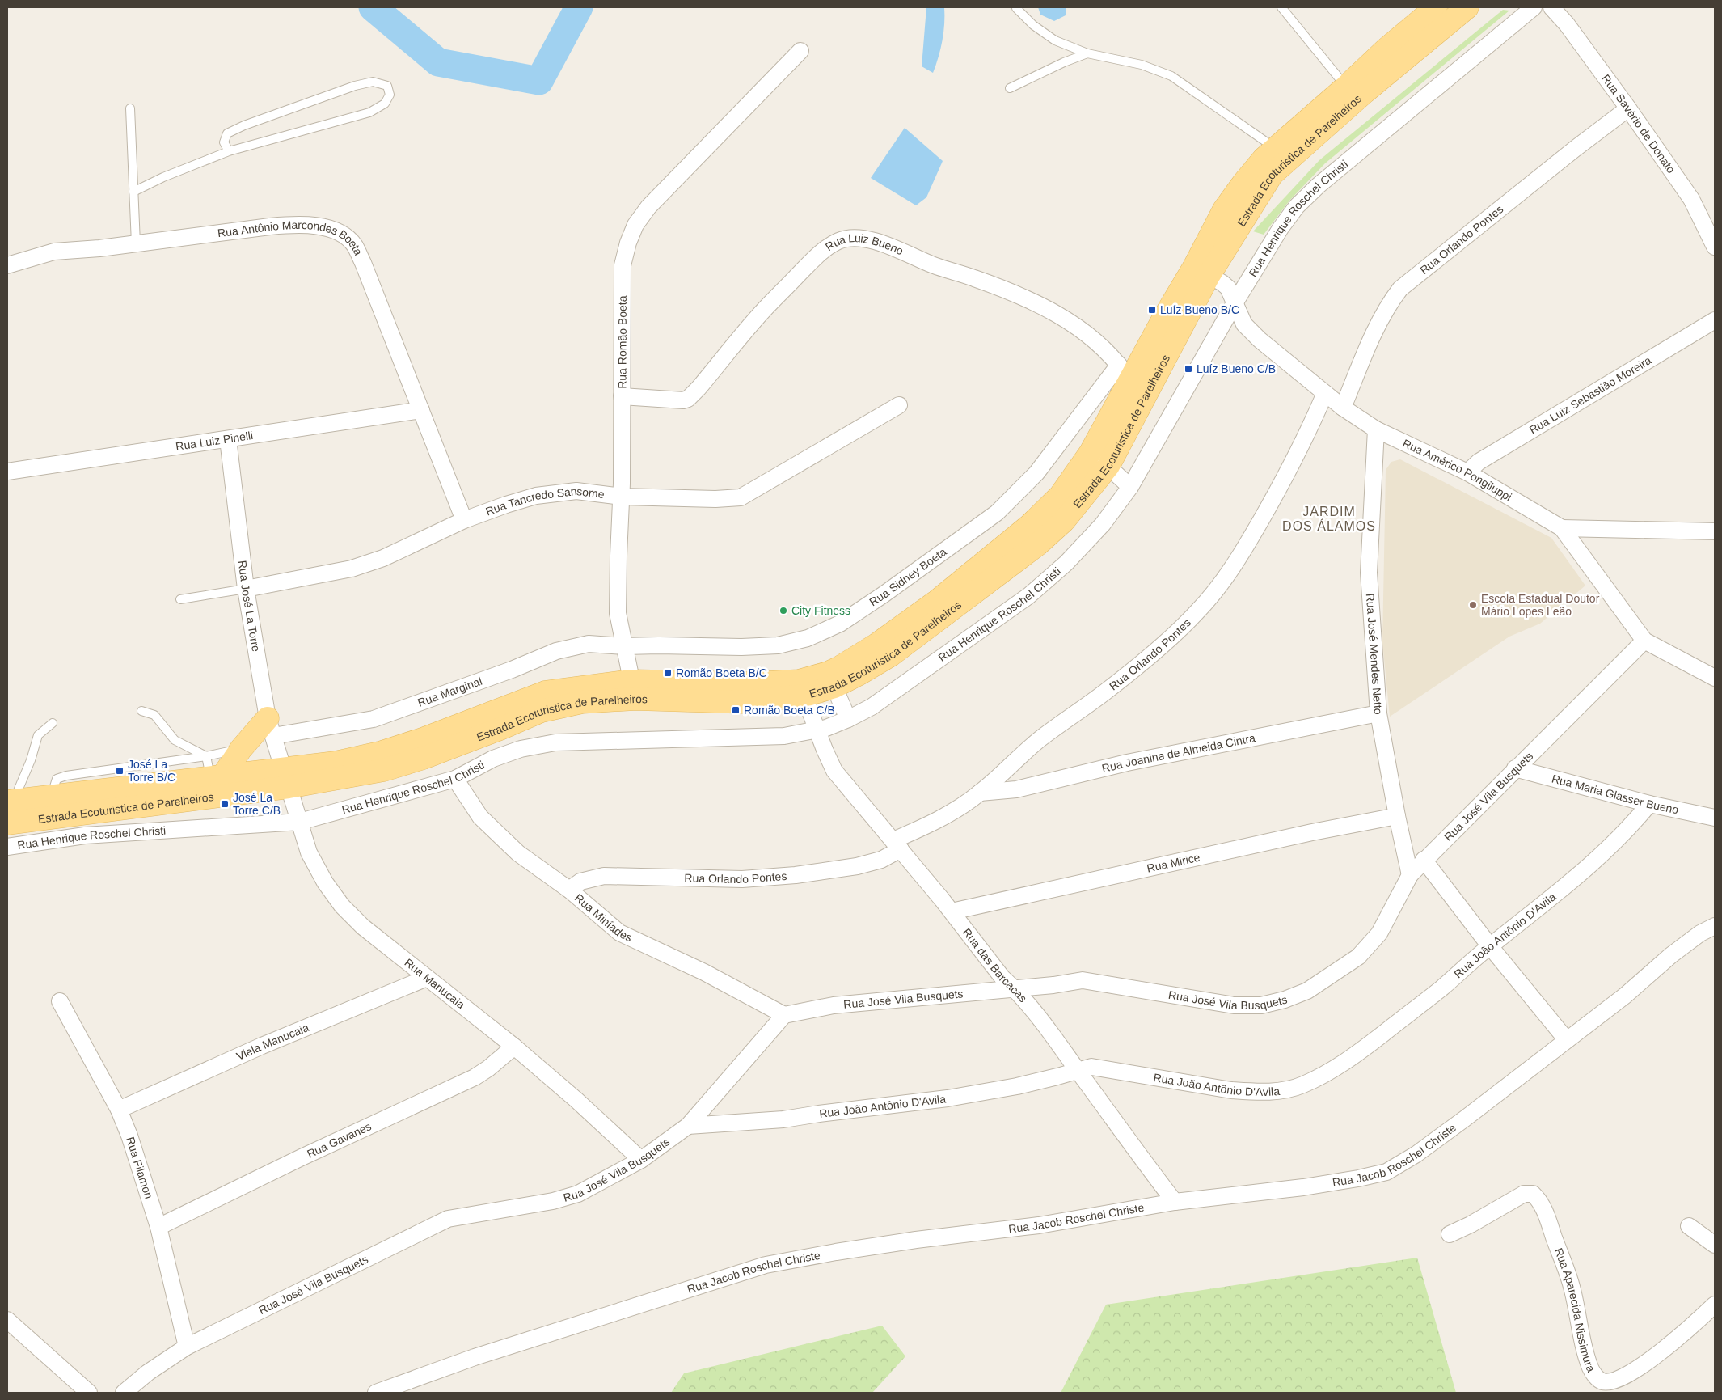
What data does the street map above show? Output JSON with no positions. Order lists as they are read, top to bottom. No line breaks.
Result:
{"streets":{"main road":["Estrada Ecoturistica de Parelheiros"],"street":["Rua Savério de Donato","Rua Henrique Roschel Christi","Rua Orlando Pontes","Rua Antônio Marcondes Boeta","Rua Luiz Bueno","Rua Romão Boeta","Rua Luiz Sebastião Moreira","Rua Luiz Pinelli","Rua Américo Pongiluppi","Rua Tancredo Sansome","Rua Sidney Boeta","Rua José La Torre","Rua José Mendes Netto","Rua Marginal","Rua Joanina de Almeida Cintra","Rua Maria Glasser Bueno","Rua José Vila Busquets","Rua Mirice","Rua Miníades","Rua João Antônio D'Avila","Rua das Barcacas","Rua Manucaia","Viela Manucaia","Rua Gavanes","Rua Jacob Roschel Christe","Rua Filamon","Rua Aparecida Nissimura"]},"crossings":[["Rua Savério de Donato","Rua Orlando Pontes"],["Estrada Ecoturistica de Parelheiros","Rua Luiz Bueno"],["Estrada Ecoturistica de Parelheiros","Rua Romão Boeta"],["Estrada Ecoturistica de Parelheiros","Rua Américo Pongiluppi"],["Estrada Ecoturistica de Parelheiros","Rua Sidney Boeta"],["Estrada Ecoturistica de Parelheiros","Rua José La Torre"],["Estrada Ecoturistica de Parelheiros","Rua Manucaia"],["Rua Henrique Roschel Christi","Rua Américo Pongiluppi"],["Rua Henrique Roschel Christi","Rua Miníades"],["Rua Henrique Roschel Christi","Rua das Barcacas"],["Rua Henrique Roschel Christi","Rua Manucaia"],["Rua Orlando Pontes","Rua Américo Pongiluppi"],["Rua Orlando Pontes","Rua Joanina de Almeida Cintra"],["Rua Orlando Pontes","Rua Miníades"],["Rua Orlando Pontes","Rua das Barcacas"],["Rua Antônio Marcondes Boeta","Rua Luiz Pinelli"],["Rua Antônio Marcondes Boeta","Rua Tancredo Sansome"],["Rua Luiz Bueno","Rua Romão Boeta"],["Rua Luiz Bueno","Rua Sidney Boeta"],["Rua Romão Boeta","Rua Tancredo Sansome"],["Rua Romão Boeta","Rua Sidney Boeta"],["Rua Romão Boeta","Rua Marginal"],["Rua Luiz Sebastião Moreira","Rua Américo Pongiluppi"],["Rua Luiz Pinelli","Rua José La Torre"],["Rua Américo Pongiluppi","Rua José Mendes Netto"],["Rua Américo Pongiluppi","Rua José Vila Busquets"],["Rua Tancredo Sansome","Rua José La Torre"],["Rua Sidney Boeta","Rua Marginal"],["Rua José La Torre","Rua Marginal"],["Rua José La Torre","Rua Manucaia"],["Rua José Mendes Netto","Rua Joanina de Almeida Cintra"],["Rua José Mendes Netto","Rua José Vila Busquets"],["Rua José Mendes Netto","Rua Mirice"],["Rua Maria Glasser Bueno","Rua José Vila Busquets"],["Rua Maria Glasser Bueno","Rua João Antônio D'Avila"],["Rua José Vila Busquets","Rua Miníades"],["Rua José Vila Busquets","Rua João Antônio D'Avila"],["Rua José Vila Busquets","Rua das Barcacas"],["Rua José Vila Busquets","Rua Manucaia"],["Rua José Vila Busquets","Rua Filamon"],["Rua Mirice","Rua das Barcacas"],["Rua João Antônio D'Avila","Rua das Barcacas"],["Rua das Barcacas","Rua Jacob Roschel Christe"],["Rua Manucaia","Viela Manucaia"],["Rua Manucaia","Rua Gavanes"],["Viela Manucaia","Rua Filamon"],["Rua Gavanes","Rua Filamon"]],"districts":["JARDIM DOS ÁLAMOS"],"places":{"transit":["Luíz Bueno B/C","Luíz Bueno C/B","Romão Boeta B/C","Romão Boeta C/B","José La Torre B/C","José La Torre C/B"],"other":["Escola Estadual Doutor Mário Lopes Leão","City Fitness"]}}
